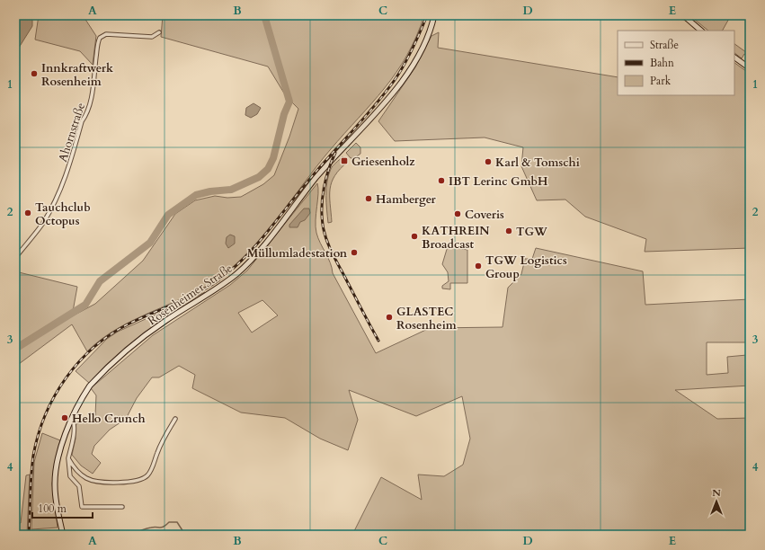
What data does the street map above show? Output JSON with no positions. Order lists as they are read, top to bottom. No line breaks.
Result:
{"streets":{"main road":["Rosenheimer Straße"],"street":["Ahornstraße"]},"places":{"other":["Innkraftwerk Rosenheim","Karl & Tomschi","IBT Lerinc GmbH","Hamberger","Tauchclub Octopus","Coveris","TGW","KATHREIN Broadcast","Müllumladestation","TGW Logistics Group","GLASTEC Rosenheim","Hello Crunch"],"transit":["Griesenholz"]},"legend":["Straße","Bahn","Park"],"scale_bar":"100 m","north":"top","grid":{"columns":["A","B","C","D","E"],"rows":["1","2","3","4"]}}
